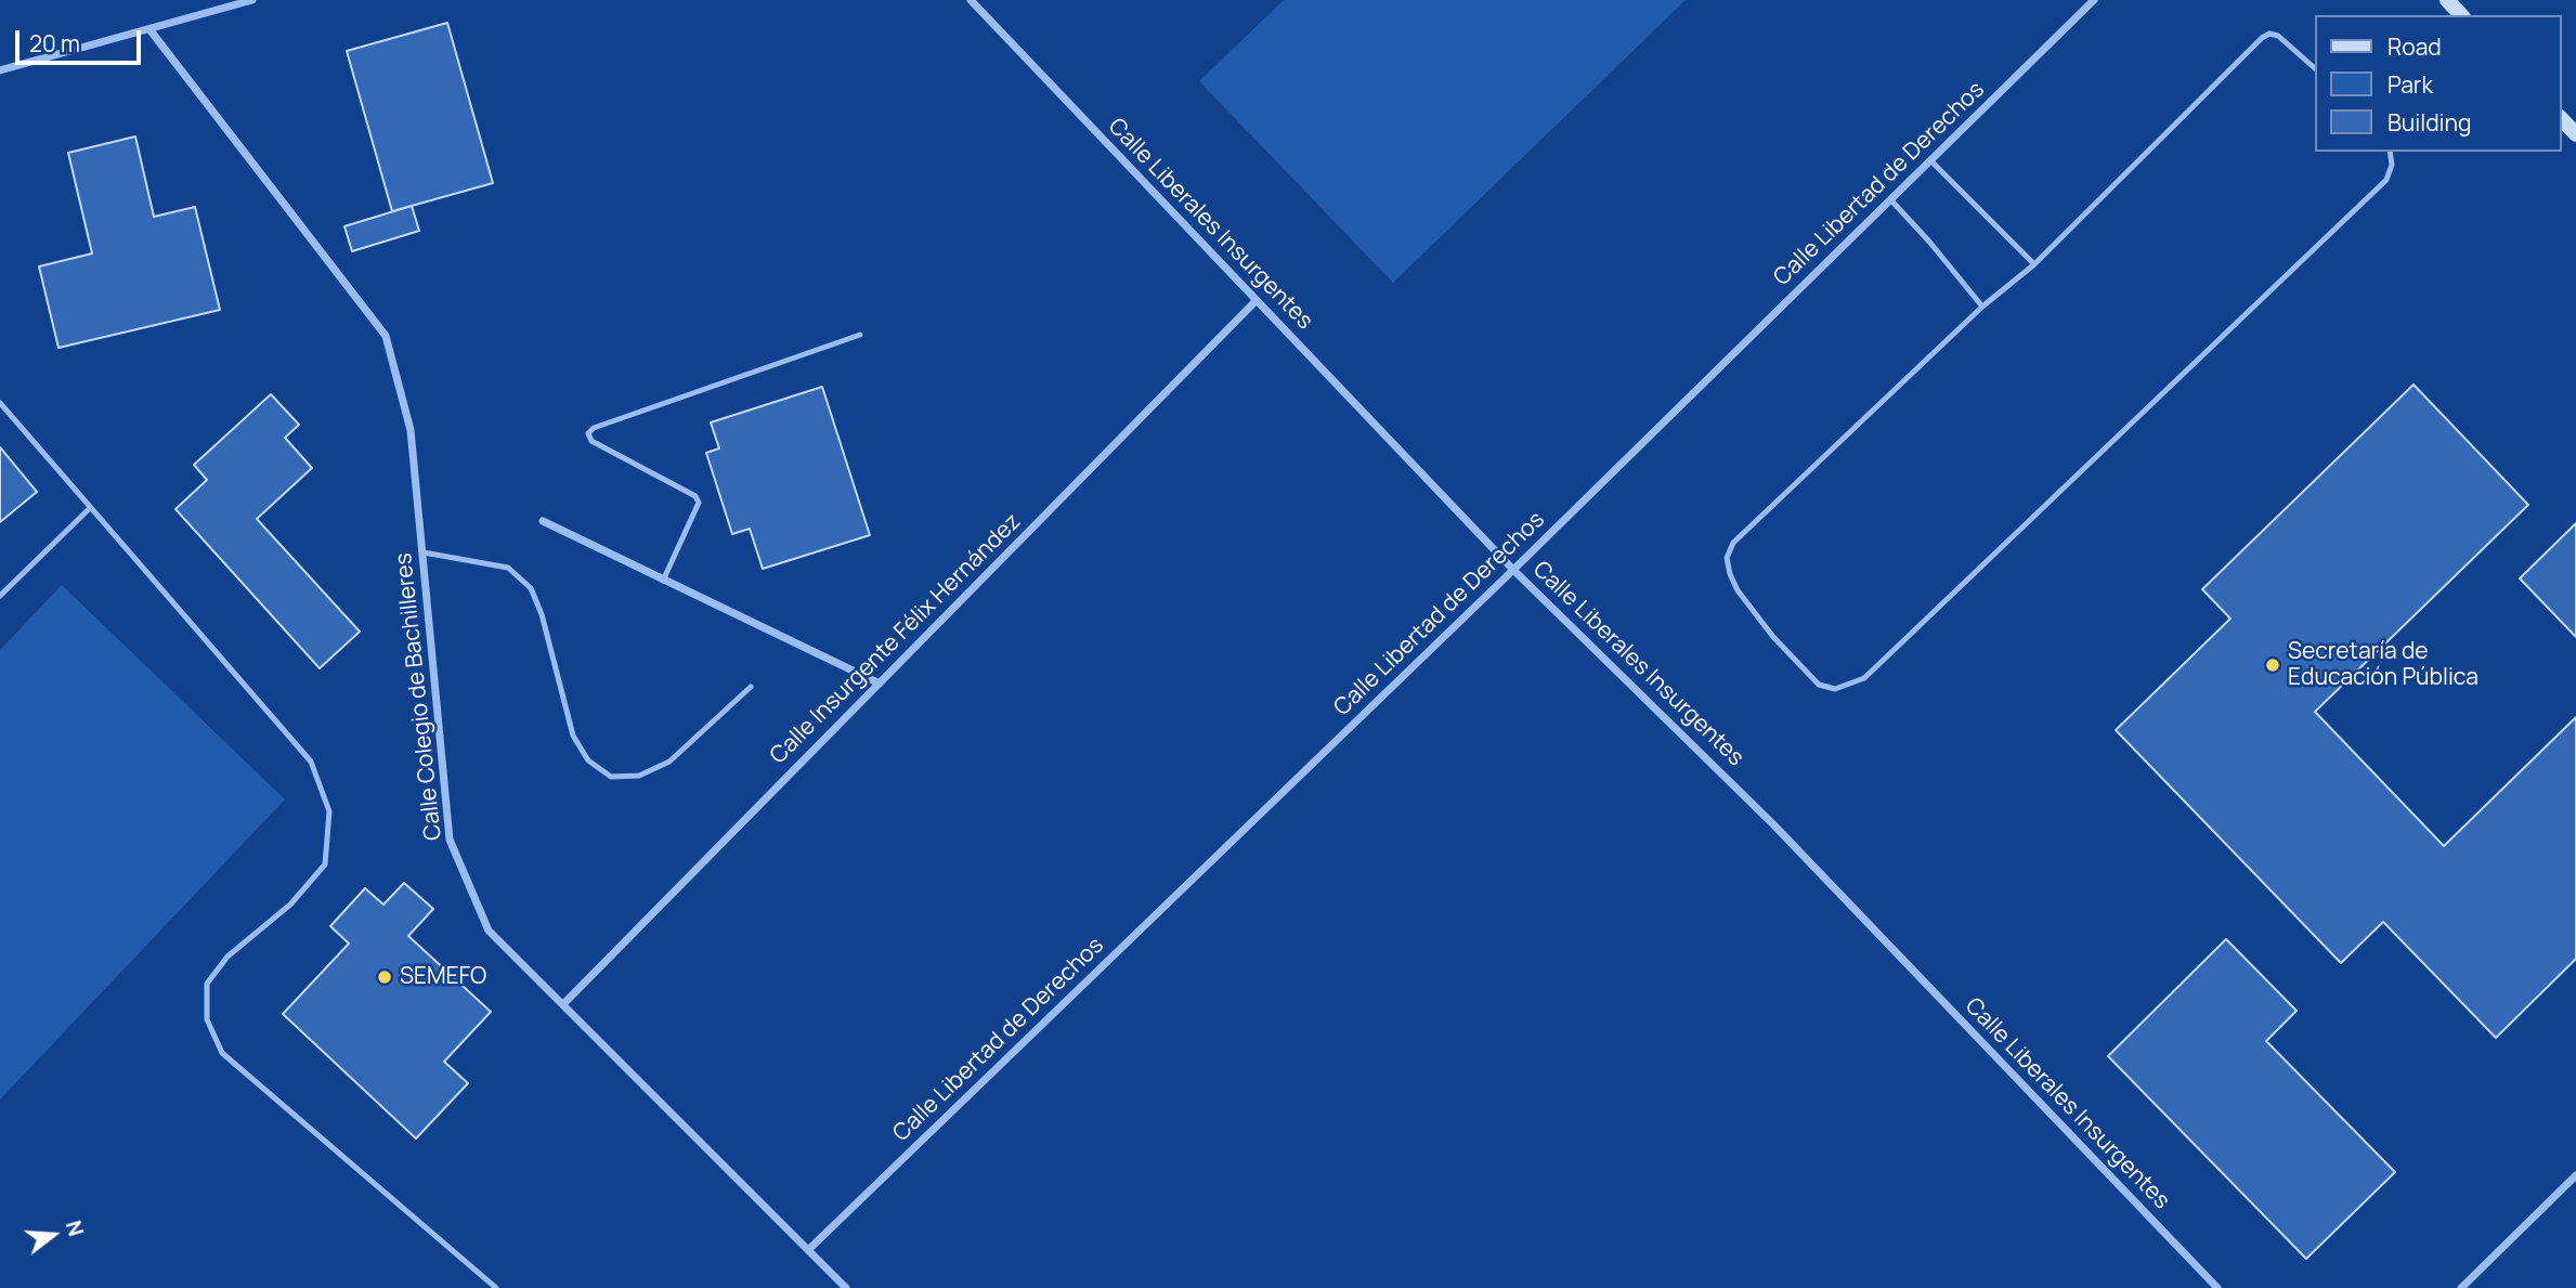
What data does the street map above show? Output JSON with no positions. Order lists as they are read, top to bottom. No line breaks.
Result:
{"streets":{"street":["Calle Libertad de Derechos","Calle Liberales Insurgentes","Calle Insurgente Félix Hernández","Calle Colegio de Bachilleres"]},"crossings":[["Calle Libertad de Derechos","Calle Liberales Insurgentes"],["Calle Libertad de Derechos","Calle Colegio de Bachilleres"],["Calle Liberales Insurgentes","Calle Insurgente Félix Hernández"],["Calle Insurgente Félix Hernández","Calle Colegio de Bachilleres"]],"places":["Secretaría de Educación Pública","SEMEFO"],"legend":["Road","Park","Building"],"scale_bar":"20 m","north":"right"}
